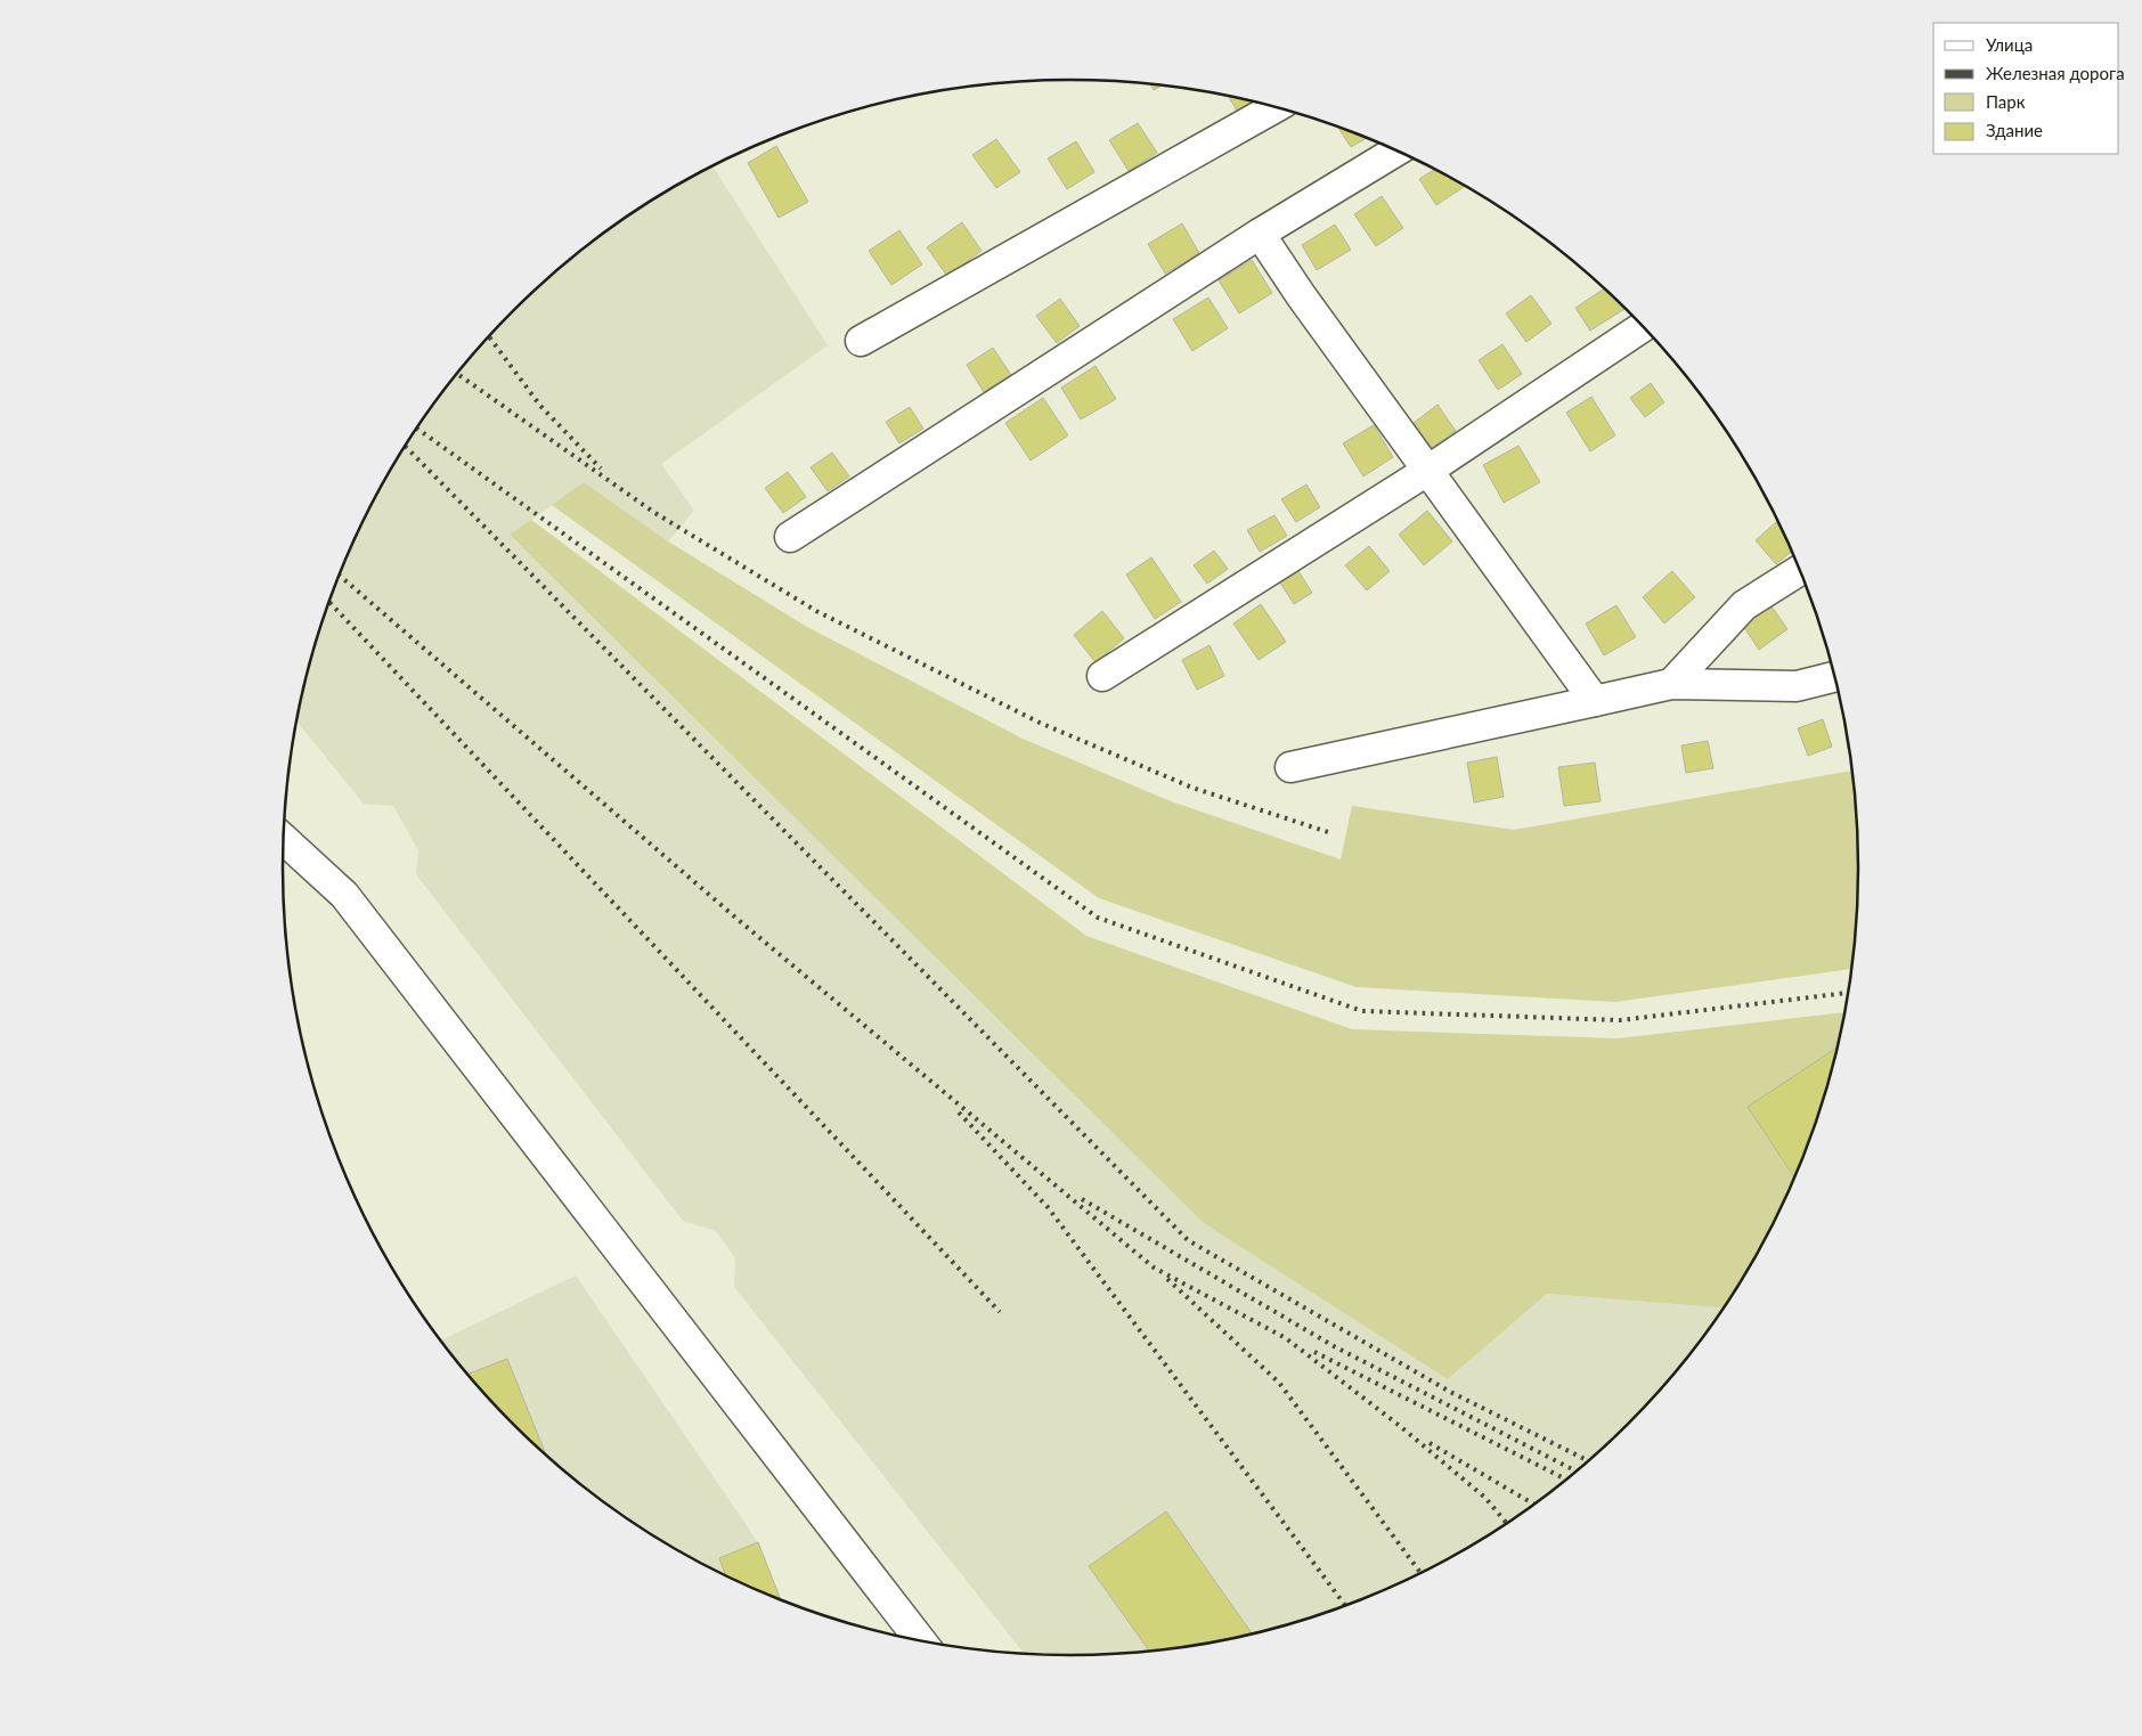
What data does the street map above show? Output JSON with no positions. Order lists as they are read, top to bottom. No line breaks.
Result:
{"legend":["Улица","Железная дорога","Парк","Здание"]}
